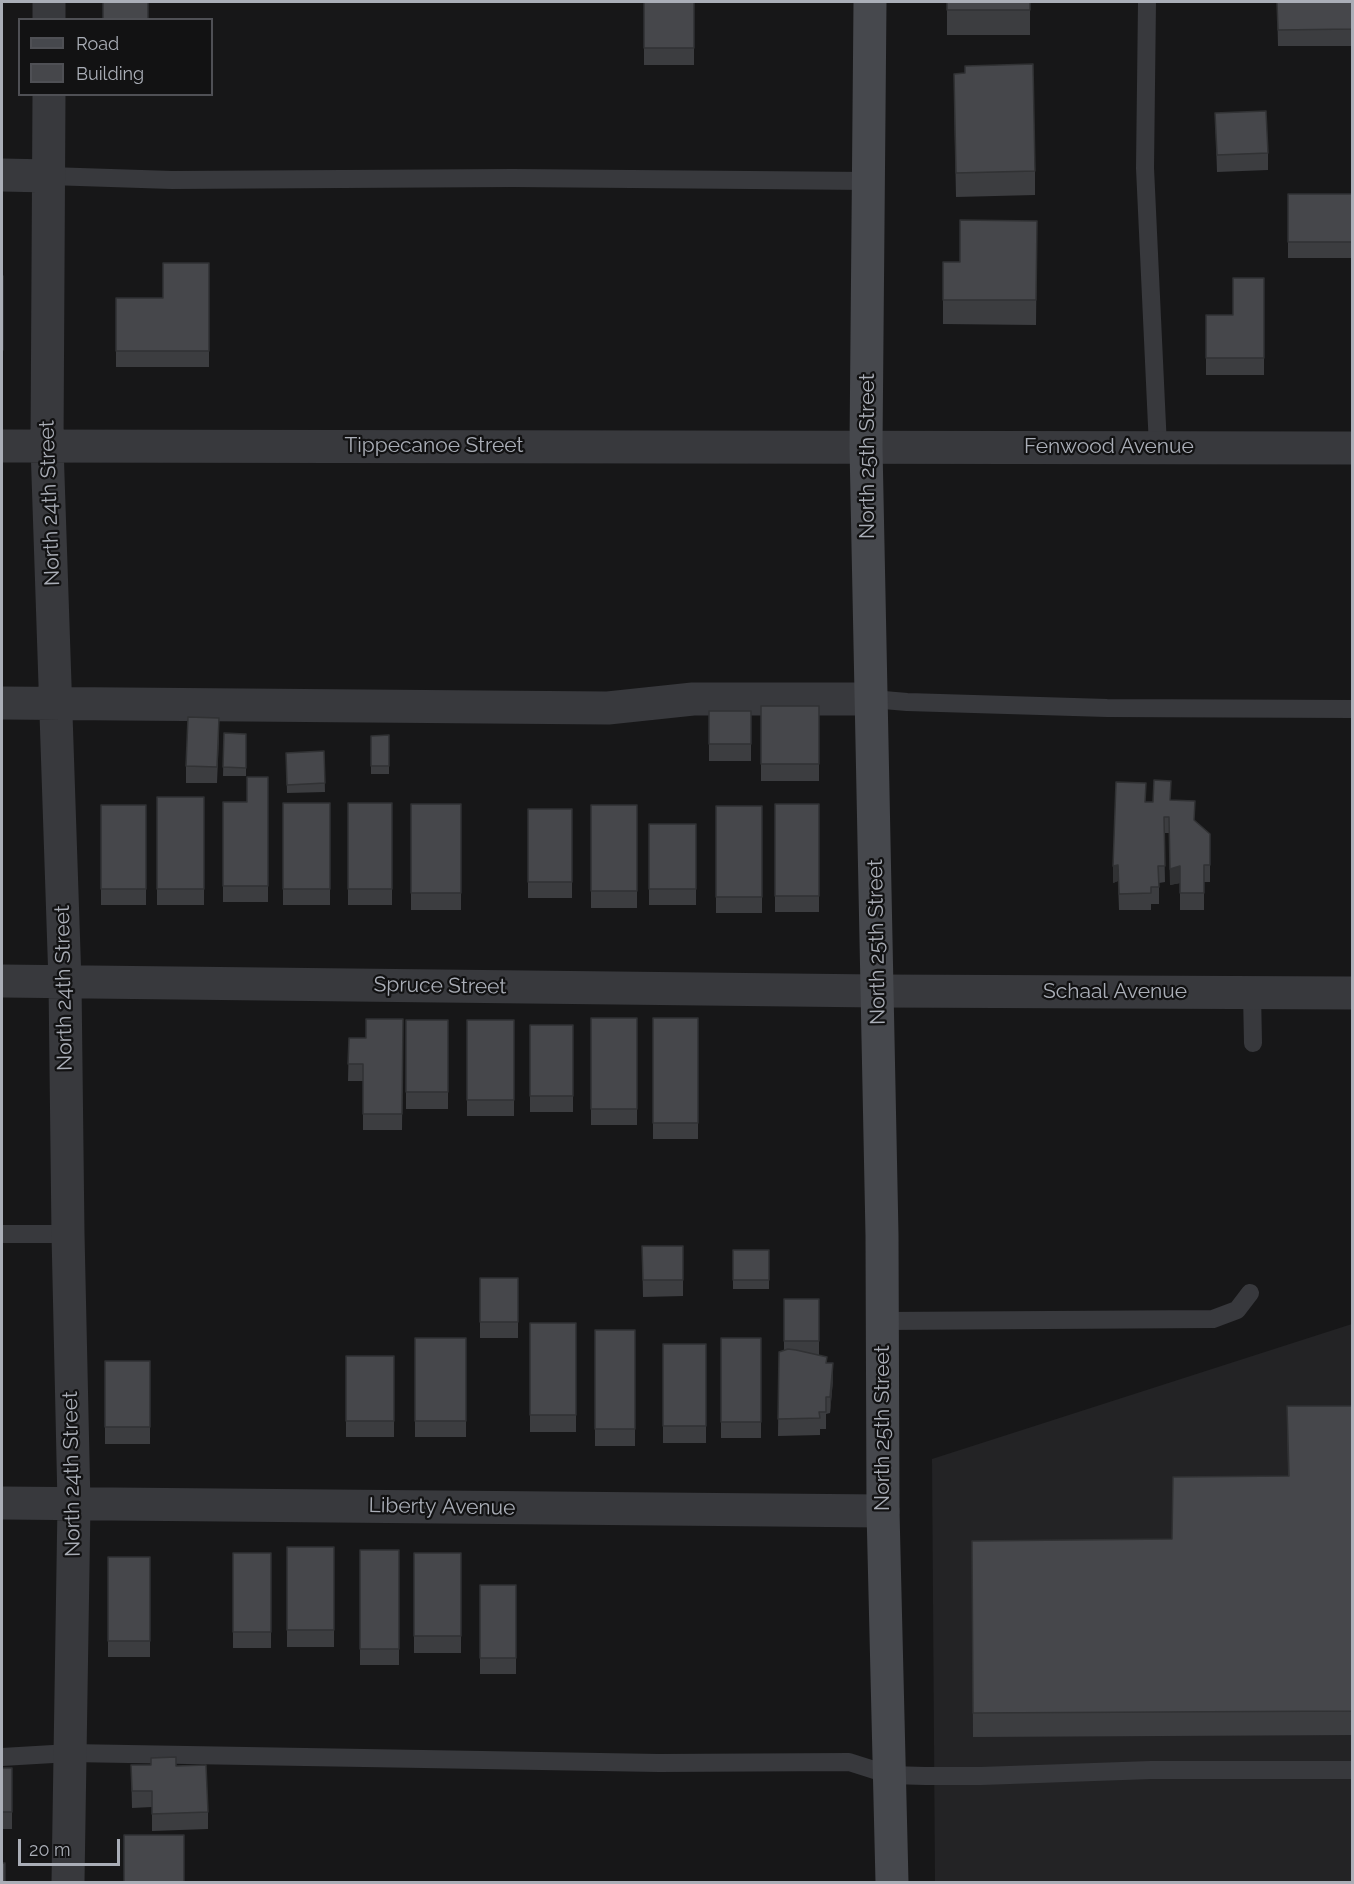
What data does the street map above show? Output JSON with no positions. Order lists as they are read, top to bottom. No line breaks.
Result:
{"streets":{"street":["Tippecanoe Street","Fenwood Avenue","North 25th Street","North 24th Street","Spruce Street","Schaal Avenue","Liberty Avenue"]},"crossings":[["Tippecanoe Street","Fenwood Avenue"],["Tippecanoe Street","North 25th Street"],["Tippecanoe Street","North 24th Street"],["Fenwood Avenue","North 25th Street"],["North 25th Street","Spruce Street"],["North 25th Street","Schaal Avenue"],["North 25th Street","Liberty Avenue"],["North 24th Street","Spruce Street"],["North 24th Street","Liberty Avenue"],["Spruce Street","Schaal Avenue"]],"legend":["Road","Building"],"scale_bar":"20 m"}
